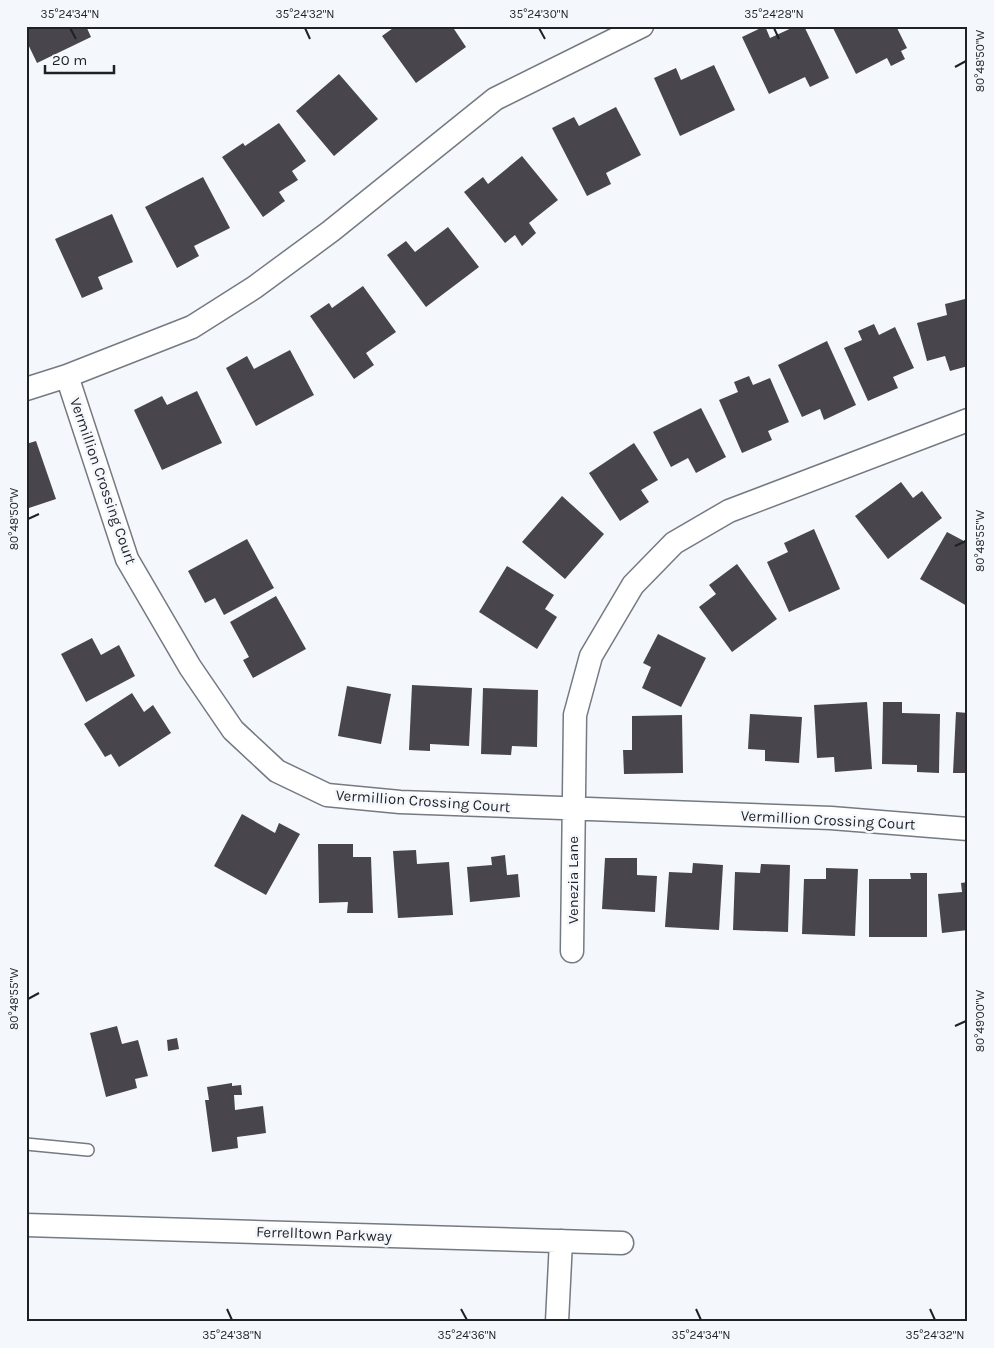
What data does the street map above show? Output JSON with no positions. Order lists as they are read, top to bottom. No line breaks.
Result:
{"streets":{"street":["Vermillion Crossing Court","Venezia Lane","Ferrelltown Parkway"]},"crossings":[["Vermillion Crossing Court","Venezia Lane"]],"scale_bar":"20 m","coordinates":["35°24'34\"N","35°24'32\"N","35°24'30\"N","35°24'28\"N","80°48'50\"W","80°48'55\"W","80°49'00\"W","35°24'38\"N","35°24'36\"N"]}
